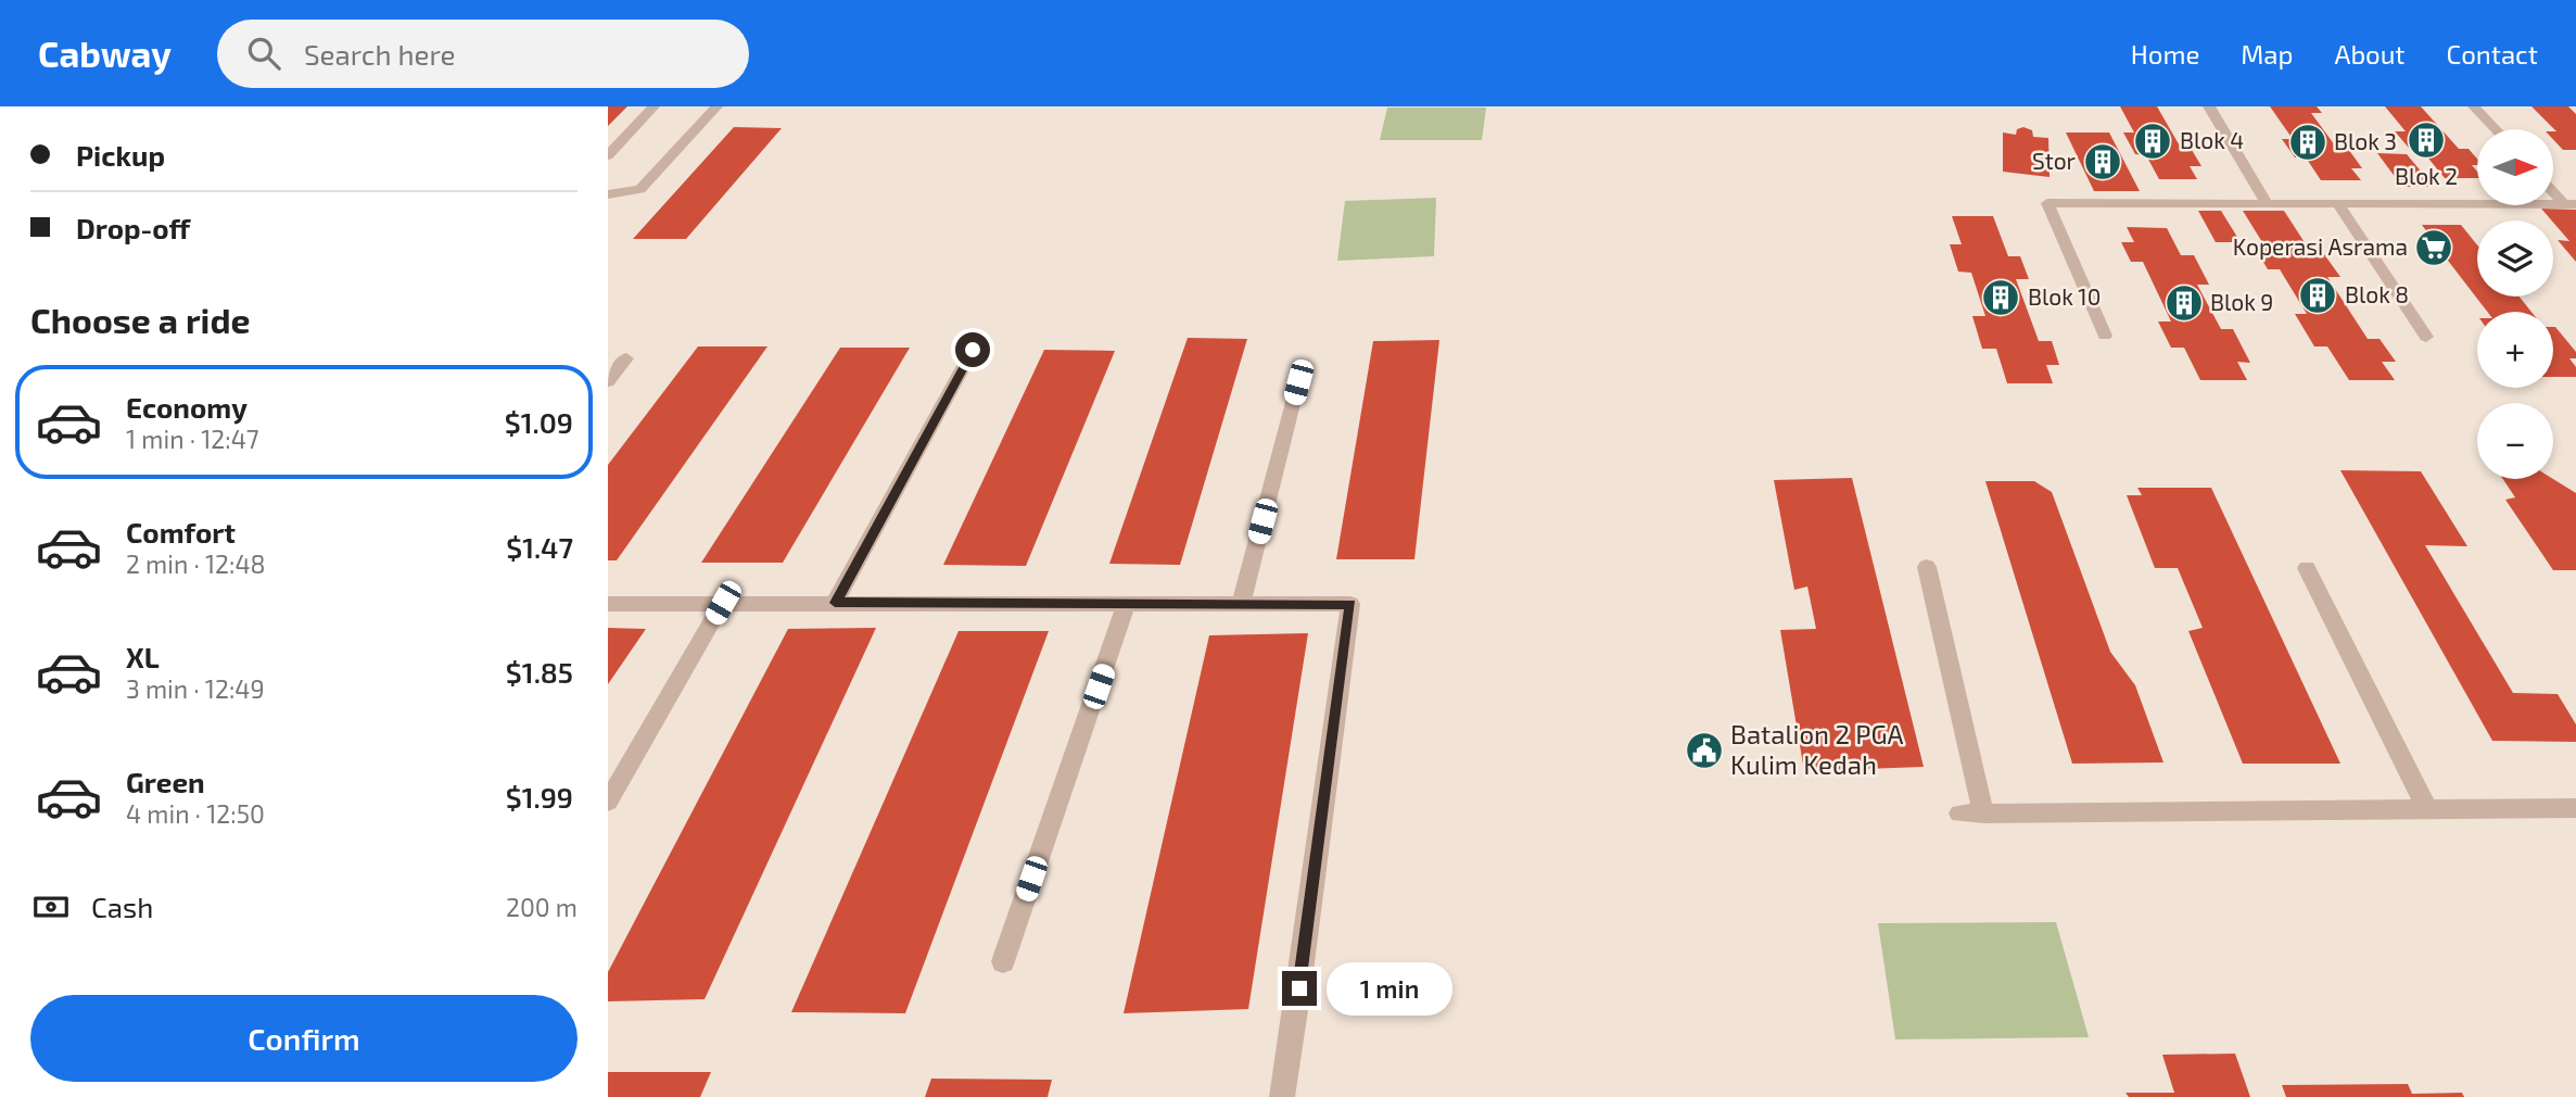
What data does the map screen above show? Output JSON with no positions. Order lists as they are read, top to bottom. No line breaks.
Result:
{"places":{"building":["Blok 2","Blok 4","Blok 3","Stor","Blok 8","Blok 10","Blok 9"],"supermarket":["Koperasi Asrama"],"public building":["Batalion 2 PGA Kulim Kedah"]},"north":"right","page":{"header":"Cabway","search":"Search here","nav":["Home","Map","About","Contact"],"banner":["Pickup","Drop-off"],"map_buttons":["+","−"],"heading":"Choose a ride","list":[{"name":"Economy","note":"1 min · 12:47","value":"$1.09"},{"name":"Comfort","note":"2 min · 12:48","value":"$1.47"},{"name":"XL","note":"3 min · 12:49","value":"$1.85"},{"name":"Green","note":"4 min · 12:50","value":"$1.99"}],"pay":["Cash","200 m"],"bubble":"1 min","buttons":"Confirm"}}
